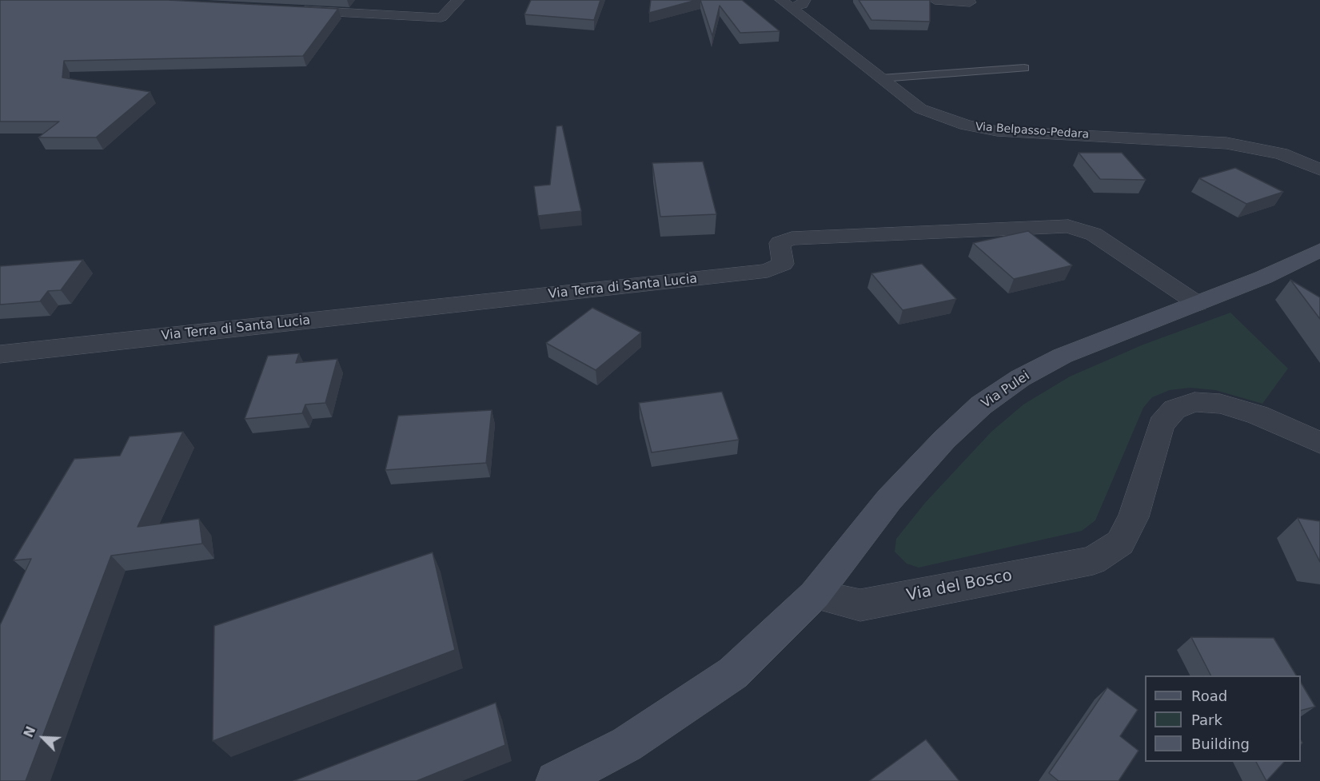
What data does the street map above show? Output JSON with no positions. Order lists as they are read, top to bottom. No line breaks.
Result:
{"streets":{"main road":["Via Pulei"],"street":["Via Belpasso-Pedara","Via Terra di Santa Lucia","Via del Bosco"]},"crossings":[["Via Terra di Santa Lucia","Via Pulei"],["Via Pulei","Via del Bosco"]],"legend":["Road","Park","Building"],"north":"top left"}
